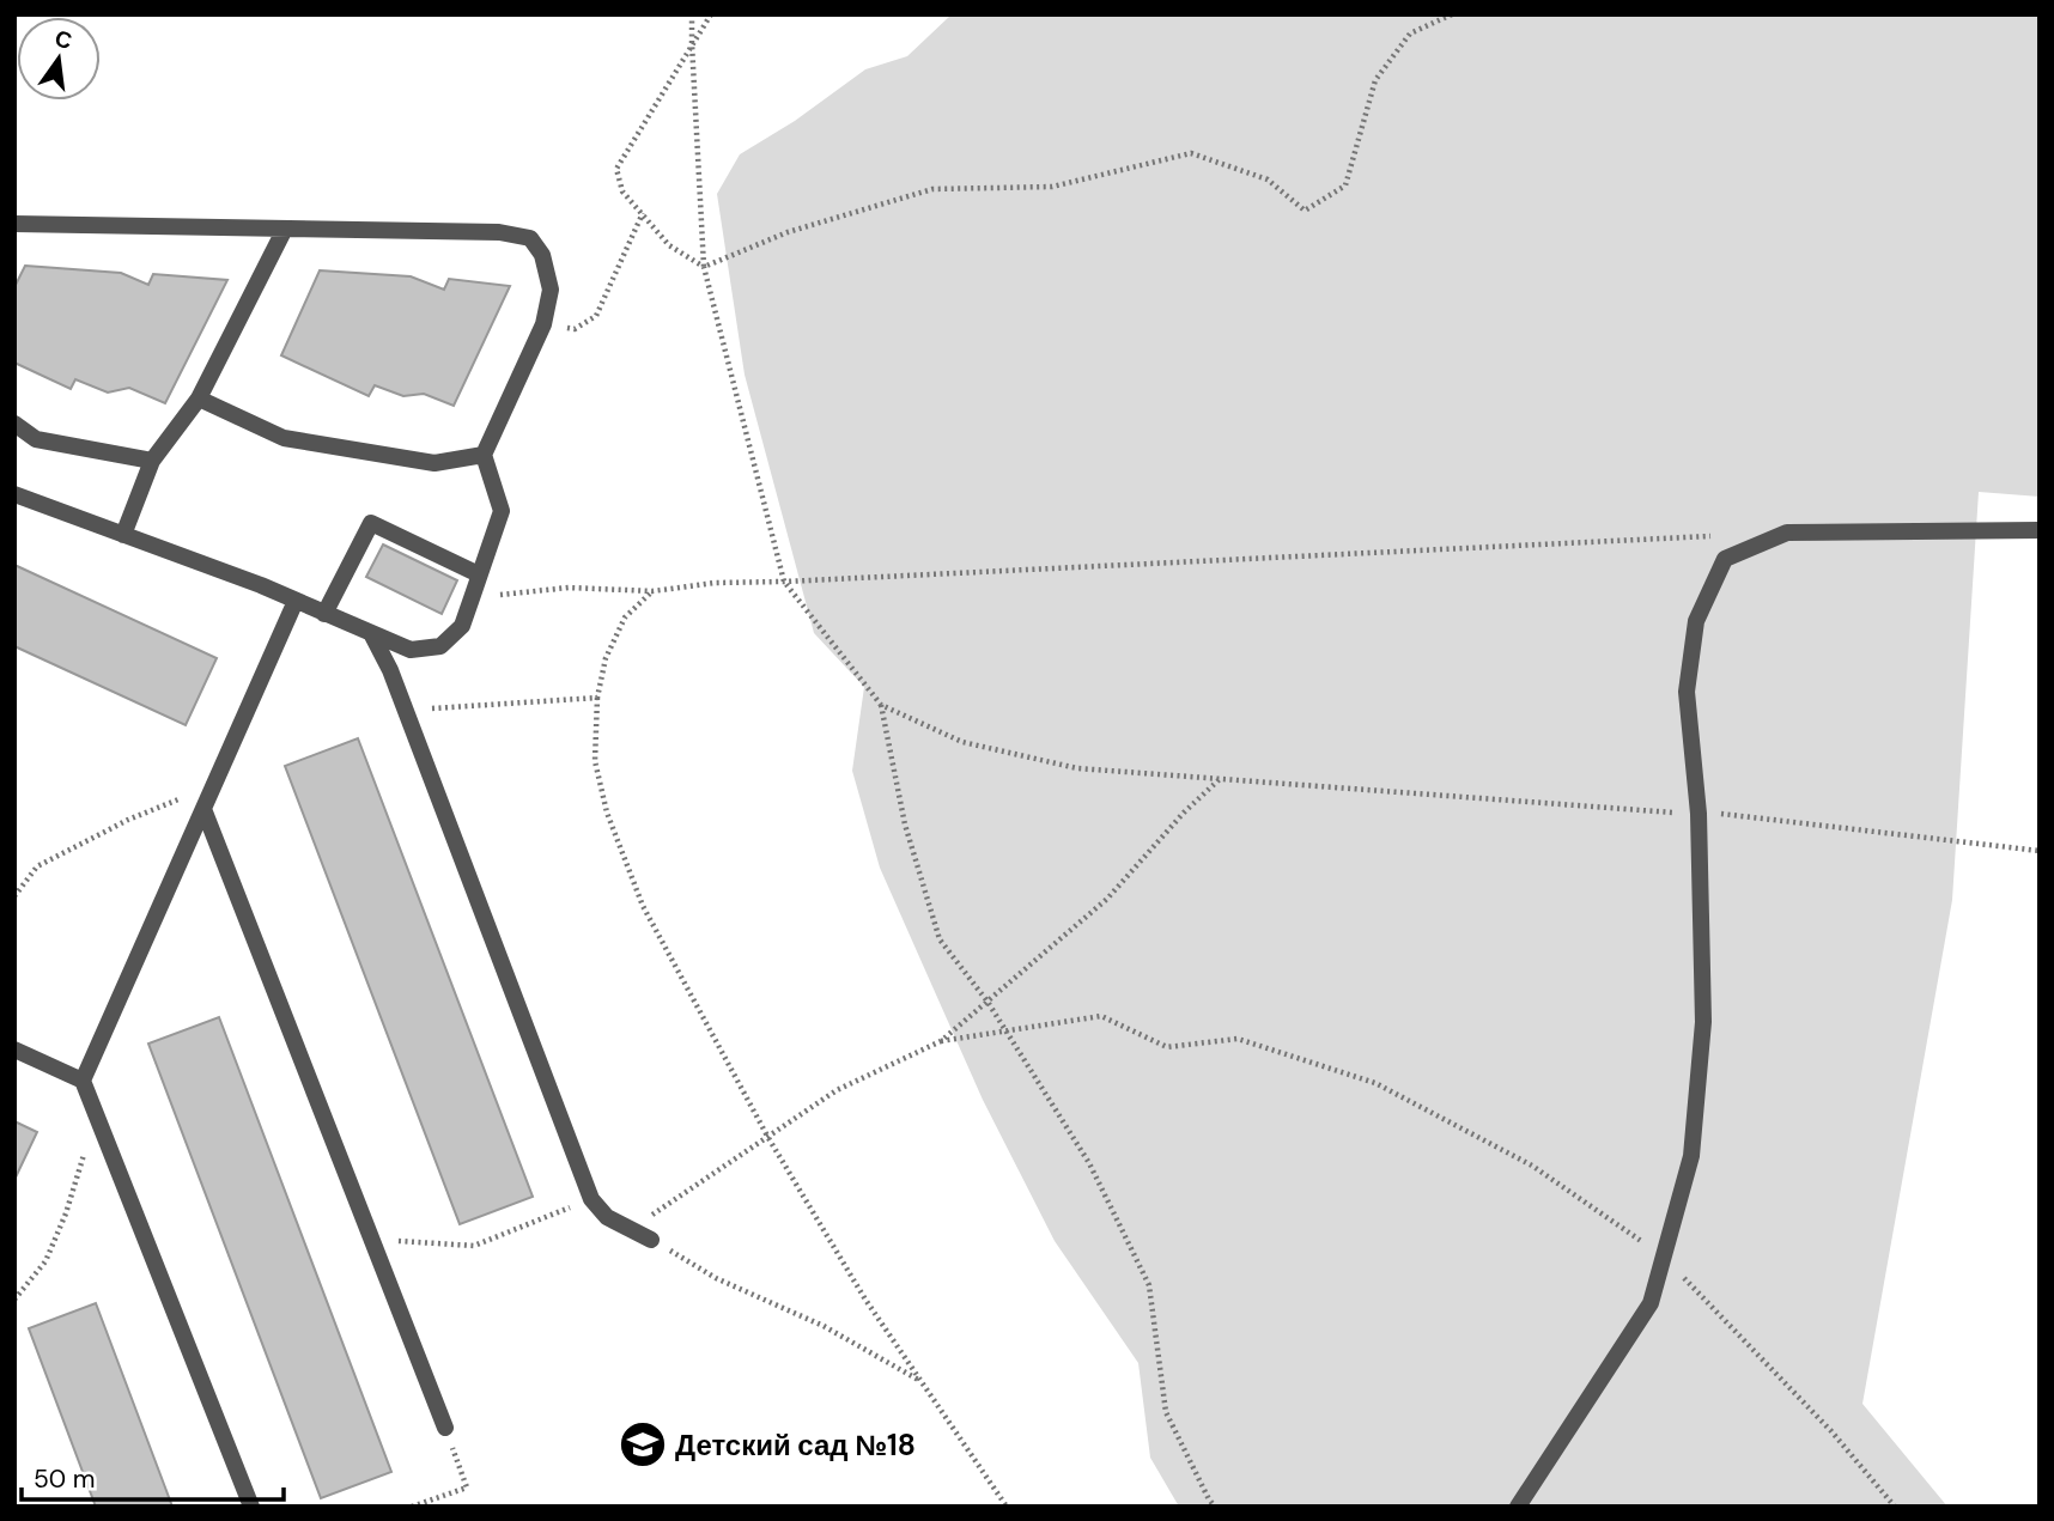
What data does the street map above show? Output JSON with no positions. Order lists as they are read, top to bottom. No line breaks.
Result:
{"places":{"school or university":["Детский сад №18"]},"scale_bar":"50 m","north":"top"}
